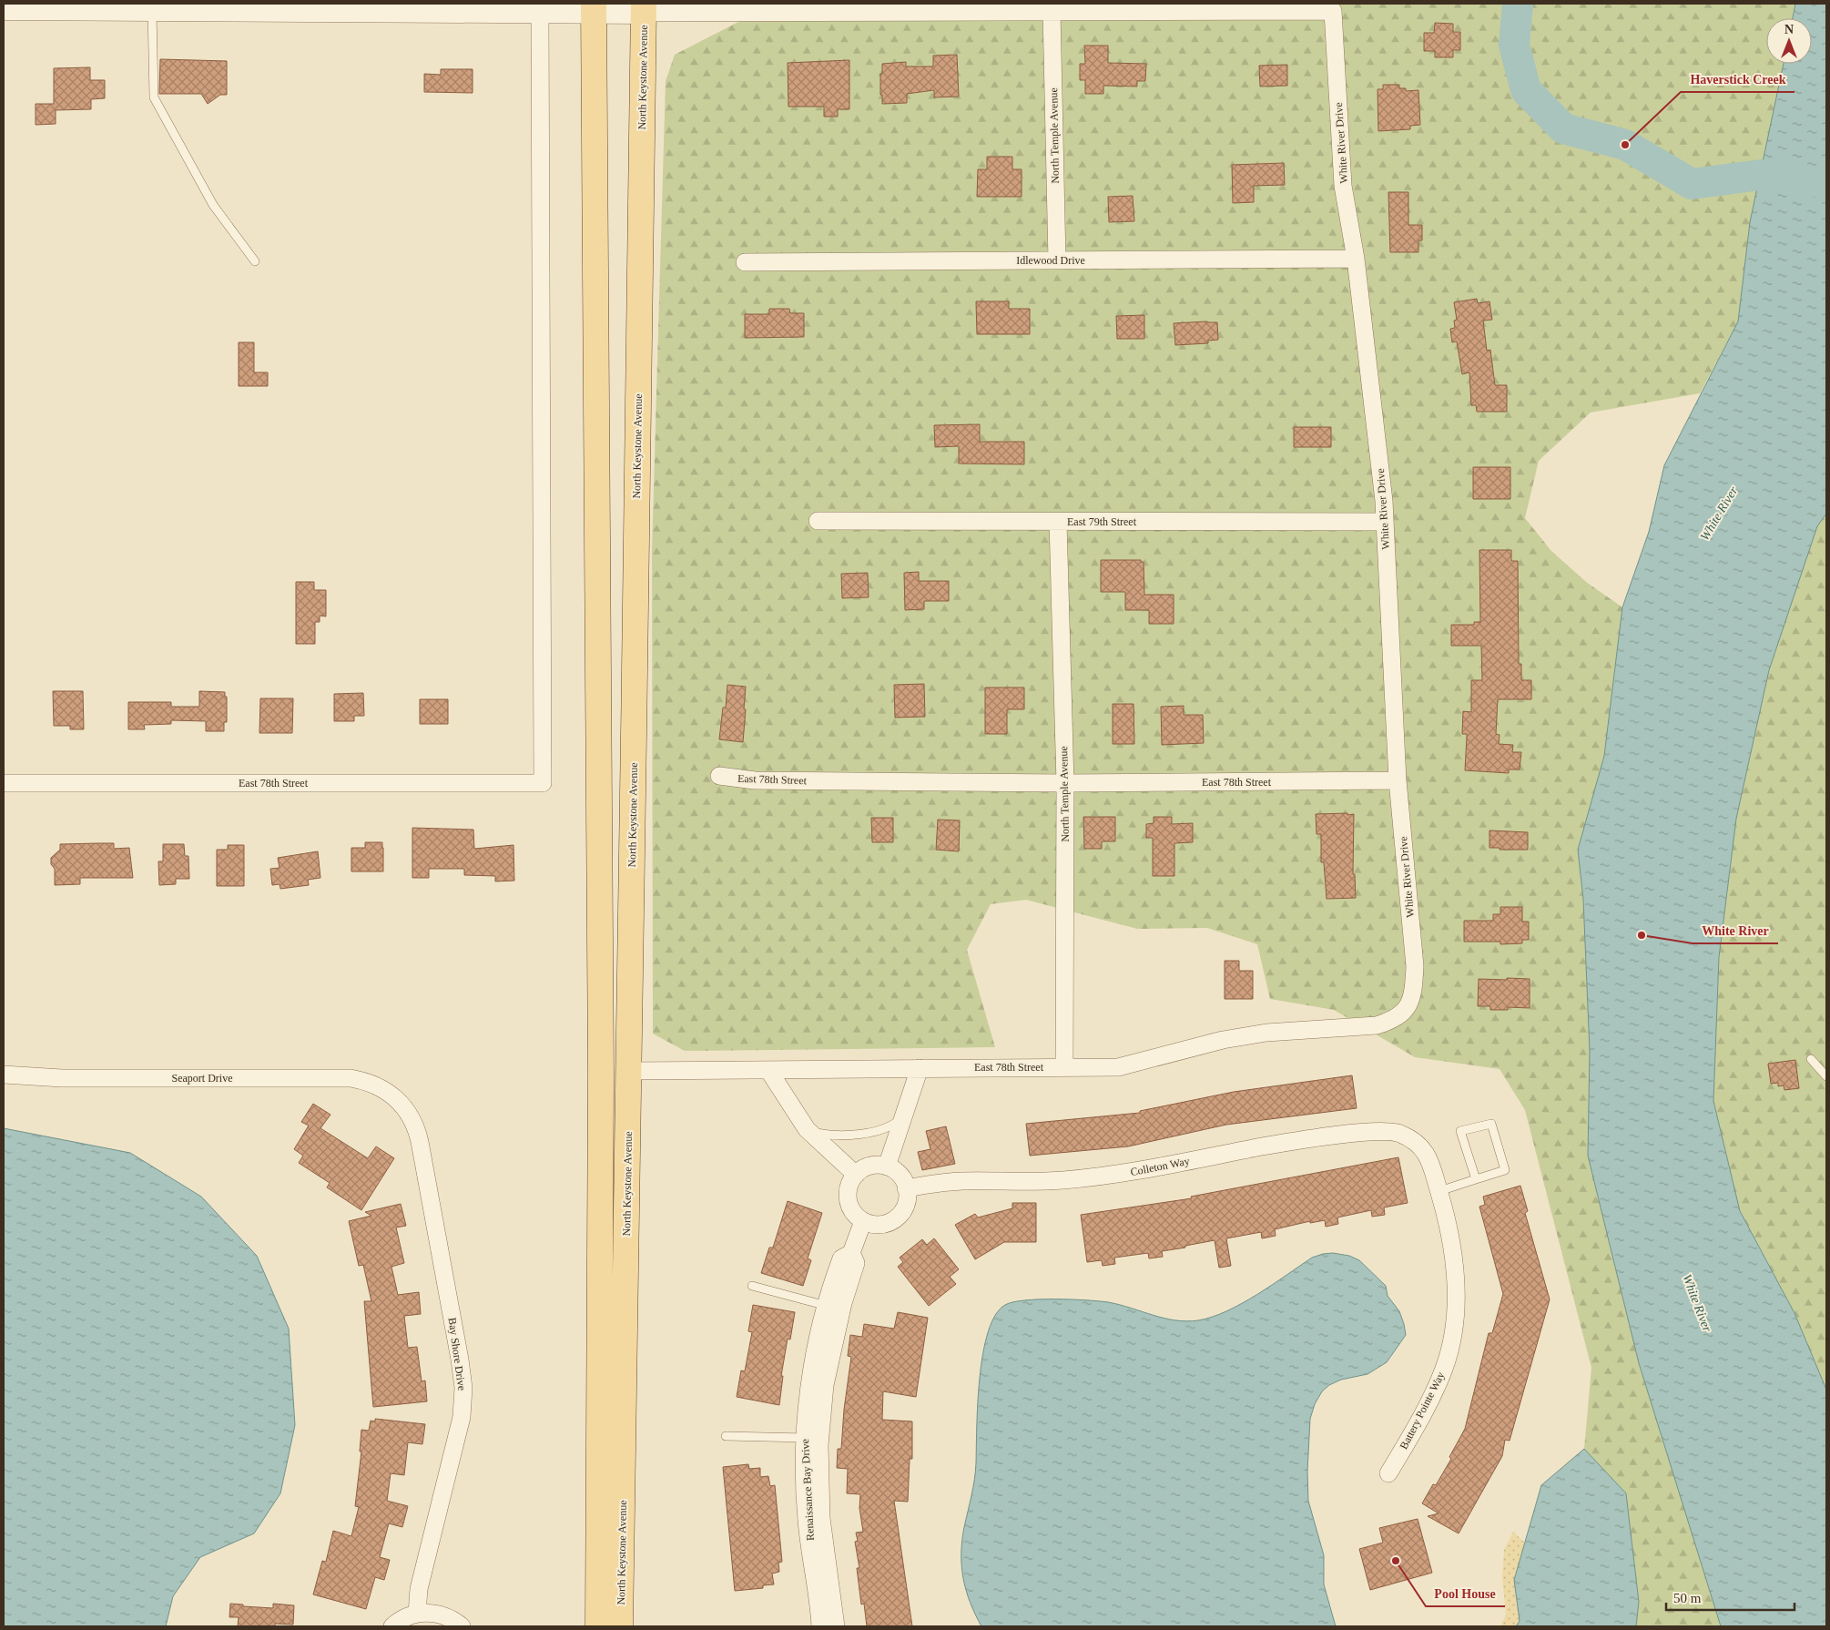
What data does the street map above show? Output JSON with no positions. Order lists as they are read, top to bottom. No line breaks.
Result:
{"streets":{"main road":["North Keystone Avenue"],"street":["North Temple Avenue","White River Drive","Idlewood Drive","East 79th Street","East 78th Street","Seaport Drive","Colleton Way","Bay Shore Drive","Battery Pointe Way","Renaissance Bay Drive"]},"crossings":[["North Keystone Avenue","East 78th Street"],["North Temple Avenue","White River Drive"],["North Temple Avenue","Idlewood Drive"],["North Temple Avenue","East 79th Street"],["North Temple Avenue","East 78th Street"],["White River Drive","Idlewood Drive"],["White River Drive","East 79th Street"],["White River Drive","East 78th Street"],["Seaport Drive","Bay Shore Drive"],["Colleton Way","Battery Pointe Way"],["Colleton Way","Renaissance Bay Drive"]],"water":["White River"],"places":["Haverstick Creek","White River","Pool House"],"scale_bar":"50 m","north":"top"}
